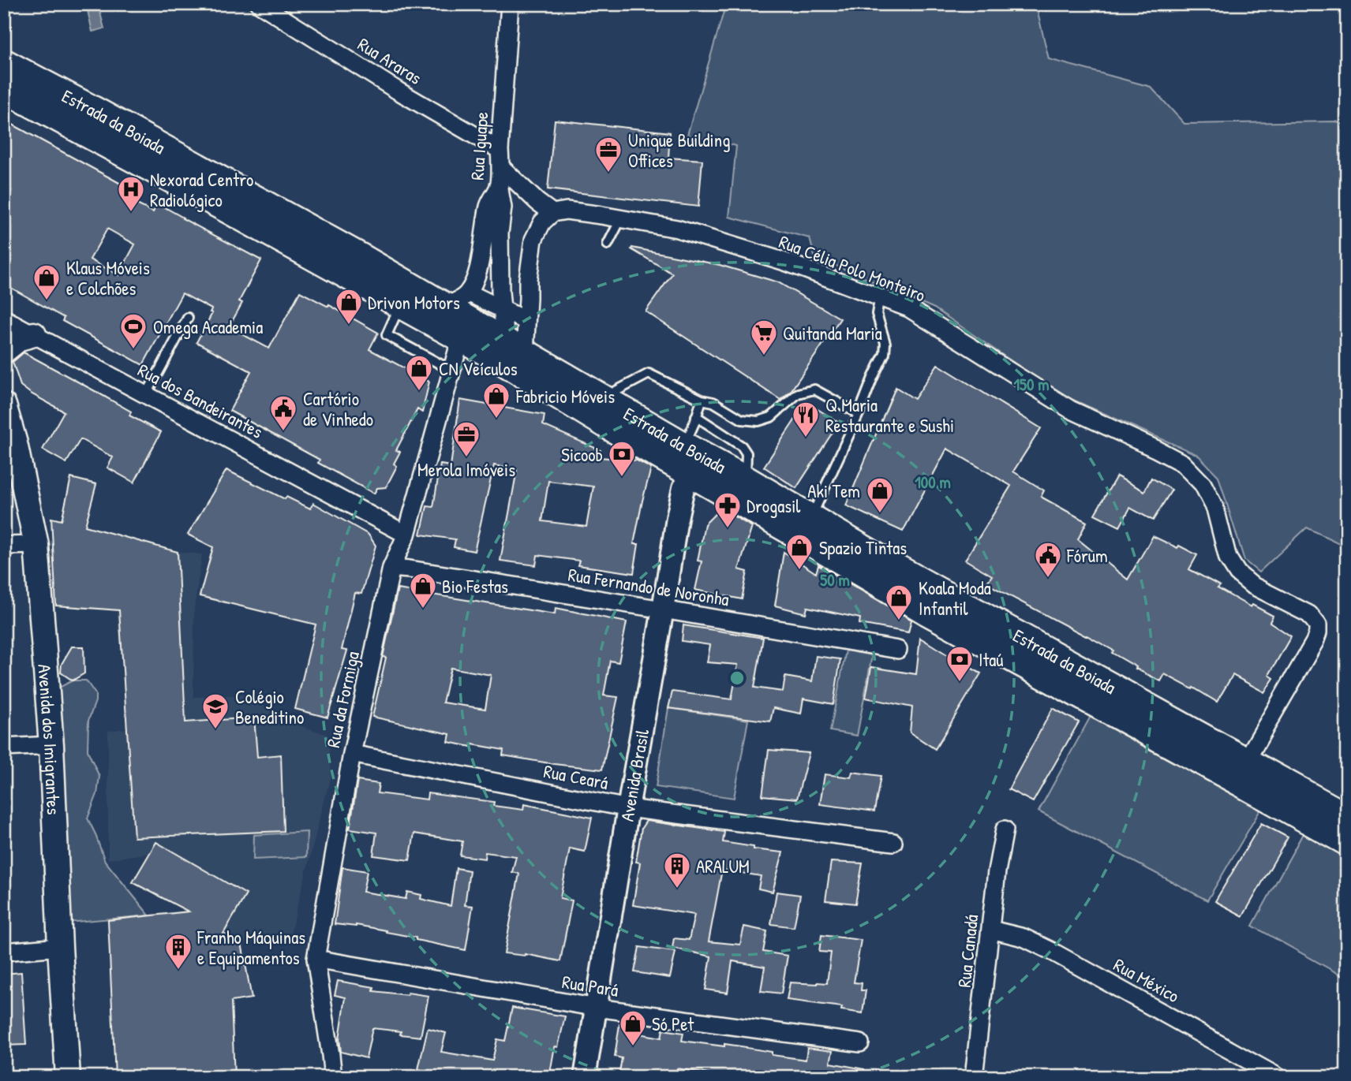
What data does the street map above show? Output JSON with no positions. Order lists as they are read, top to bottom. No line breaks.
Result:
{"streets":{"main road":["Estrada da Boiada","Avenida dos Imigrantes"],"street":["Rua Araras","Rua Iguape","Rua Célia Polo Monteiro","Rua dos Bandeirantes","Rua Fernando de Noronha","Rua da Formiga","Avenida Brasil","Rua Ceará","Rua Canadá","Rua México","Rua Pará"]},"crossings":[["Rua Araras","Rua Iguape"],["Estrada da Boiada","Rua Célia Polo Monteiro"],["Estrada da Boiada","Rua da Formiga"],["Estrada da Boiada","Avenida Brasil"],["Rua dos Bandeirantes","Rua da Formiga"],["Rua Fernando de Noronha","Rua da Formiga"],["Rua Fernando de Noronha","Avenida Brasil"],["Rua da Formiga","Rua Ceará"],["Rua da Formiga","Rua Pará"],["Avenida Brasil","Rua Ceará"],["Avenida Brasil","Rua Pará"],["Rua Canadá","Rua México"]],"places":{"office":["Unique Building Offices","Merola Imóveis"],"hospital":["Nexorad Centro Radiológico"],"shop":["Klaus Móveis e Colchões","Drivon Motors","CN Veículos","Fabricio Móveis","Aki Tem","Spazio Tintas","Bio Festas","Koala Moda Infantil","Só Pet"],"sports":["Omega Academia"],"supermarket":["Quitanda Maria"],"public building":["Cartório de Vinhedo","Fórum"],"restaurant":["Q Maria Restaurante e Sushi"],"bank":["Sicoob","Itaú"],"pharmacy":["Drogasil"],"school or university":["Colégio Beneditino"],"building":["ARALUM","Franho Máquinas e Equipamentos"]},"rings":["150 m","100 m","50 m"]}
